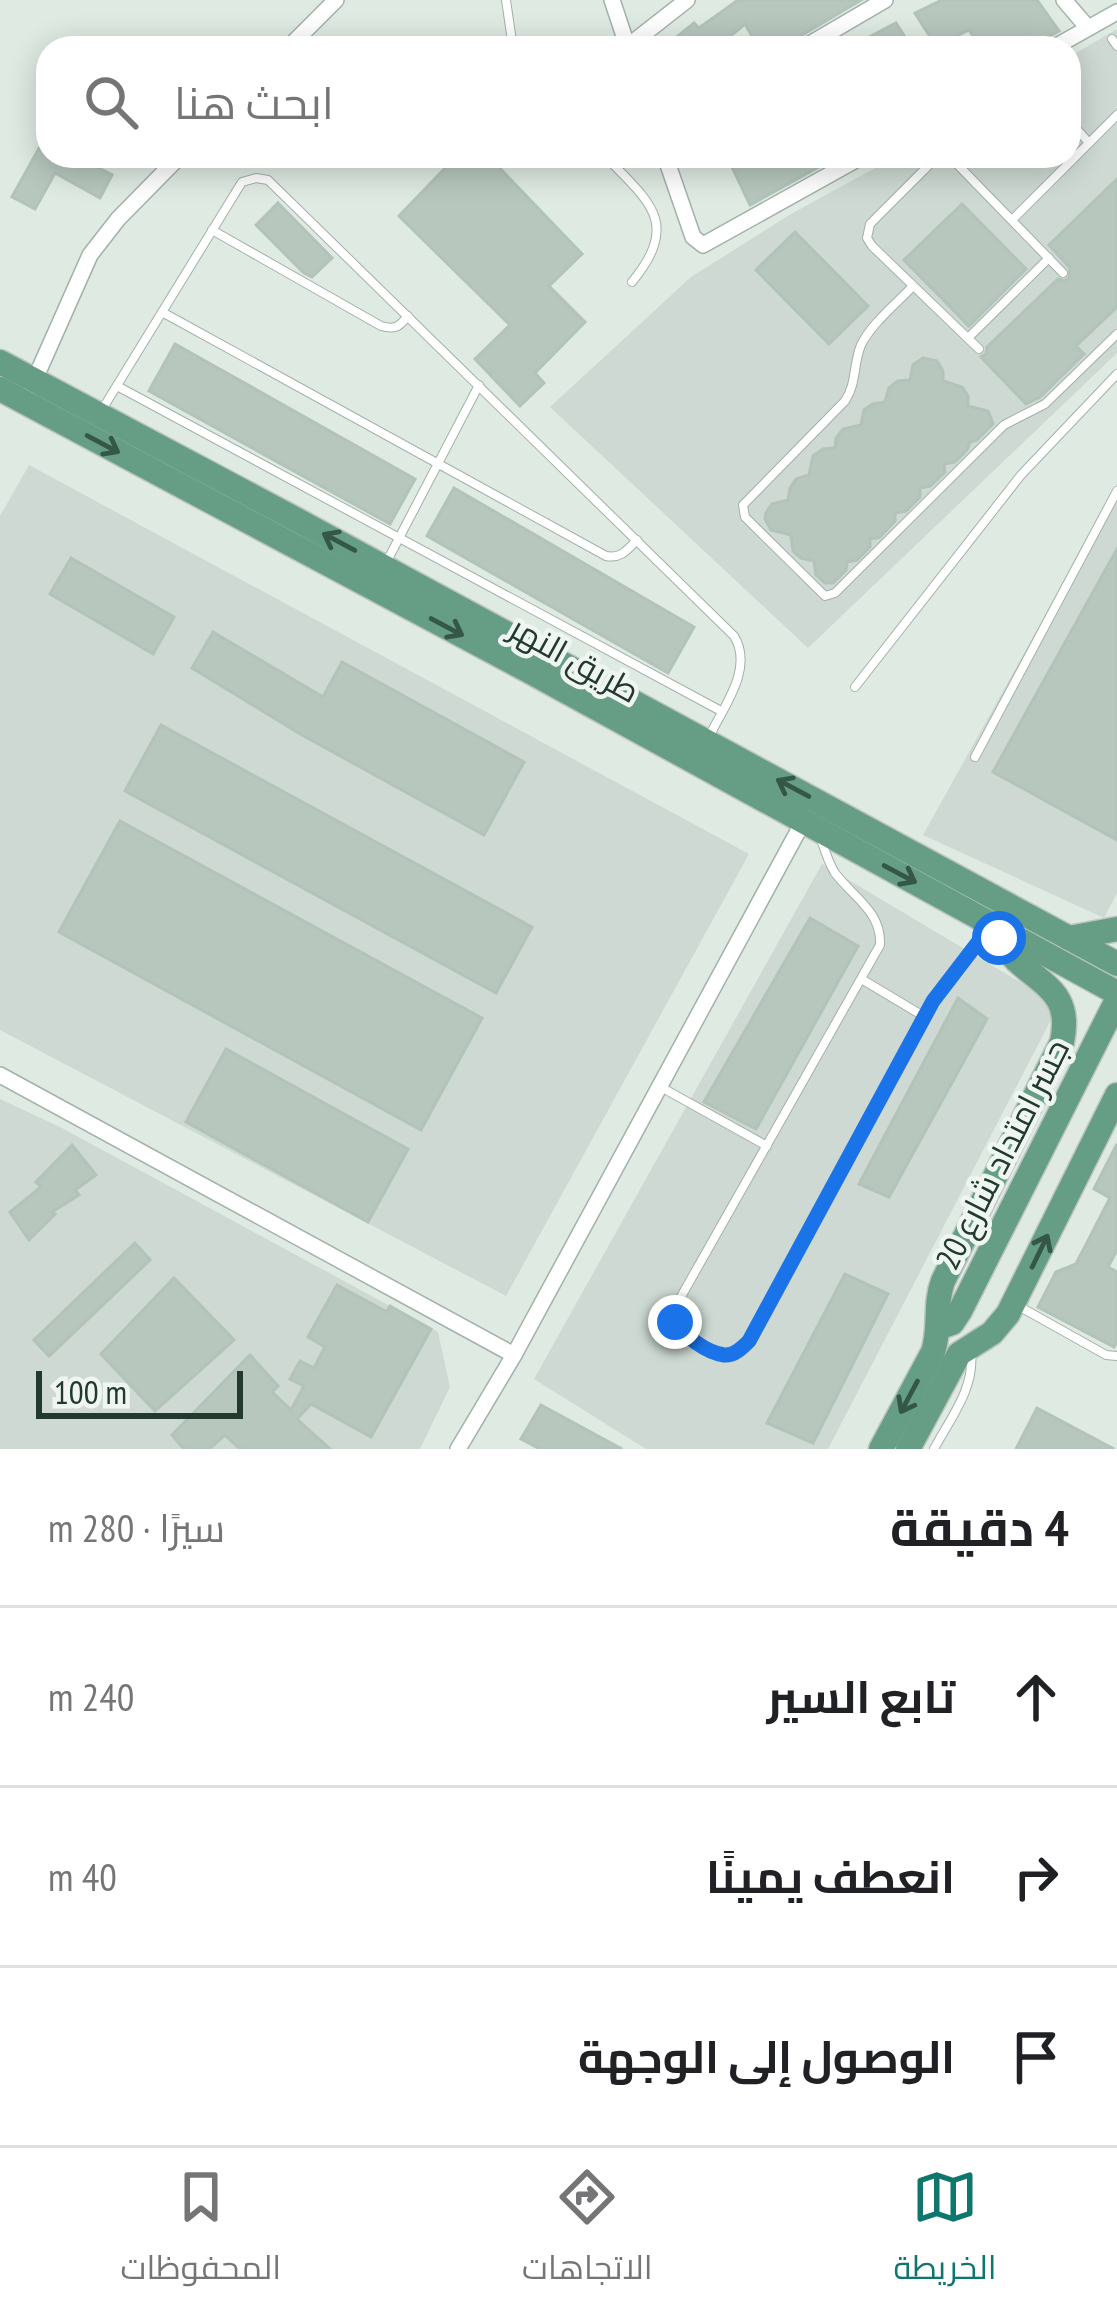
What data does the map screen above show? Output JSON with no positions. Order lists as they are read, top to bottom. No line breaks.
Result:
{"streets":{"main road":["طريق النهر","جسر امتداد شارع 20"]},"crossings":[["طريق النهر","جسر امتداد شارع 20"]],"scale_bar":"100 m","page":{"search":"ابحث هنا","scale":"100 m","heading":["4 دقيقة","سيرًا · 280 m"],"list":[["تابع السير","240 m"],["انعطف يمينًا","40 m"],"الوصول إلى الوجهة"],"nav":["الخريطة","الاتجاهات","المحفوظات"]}}
